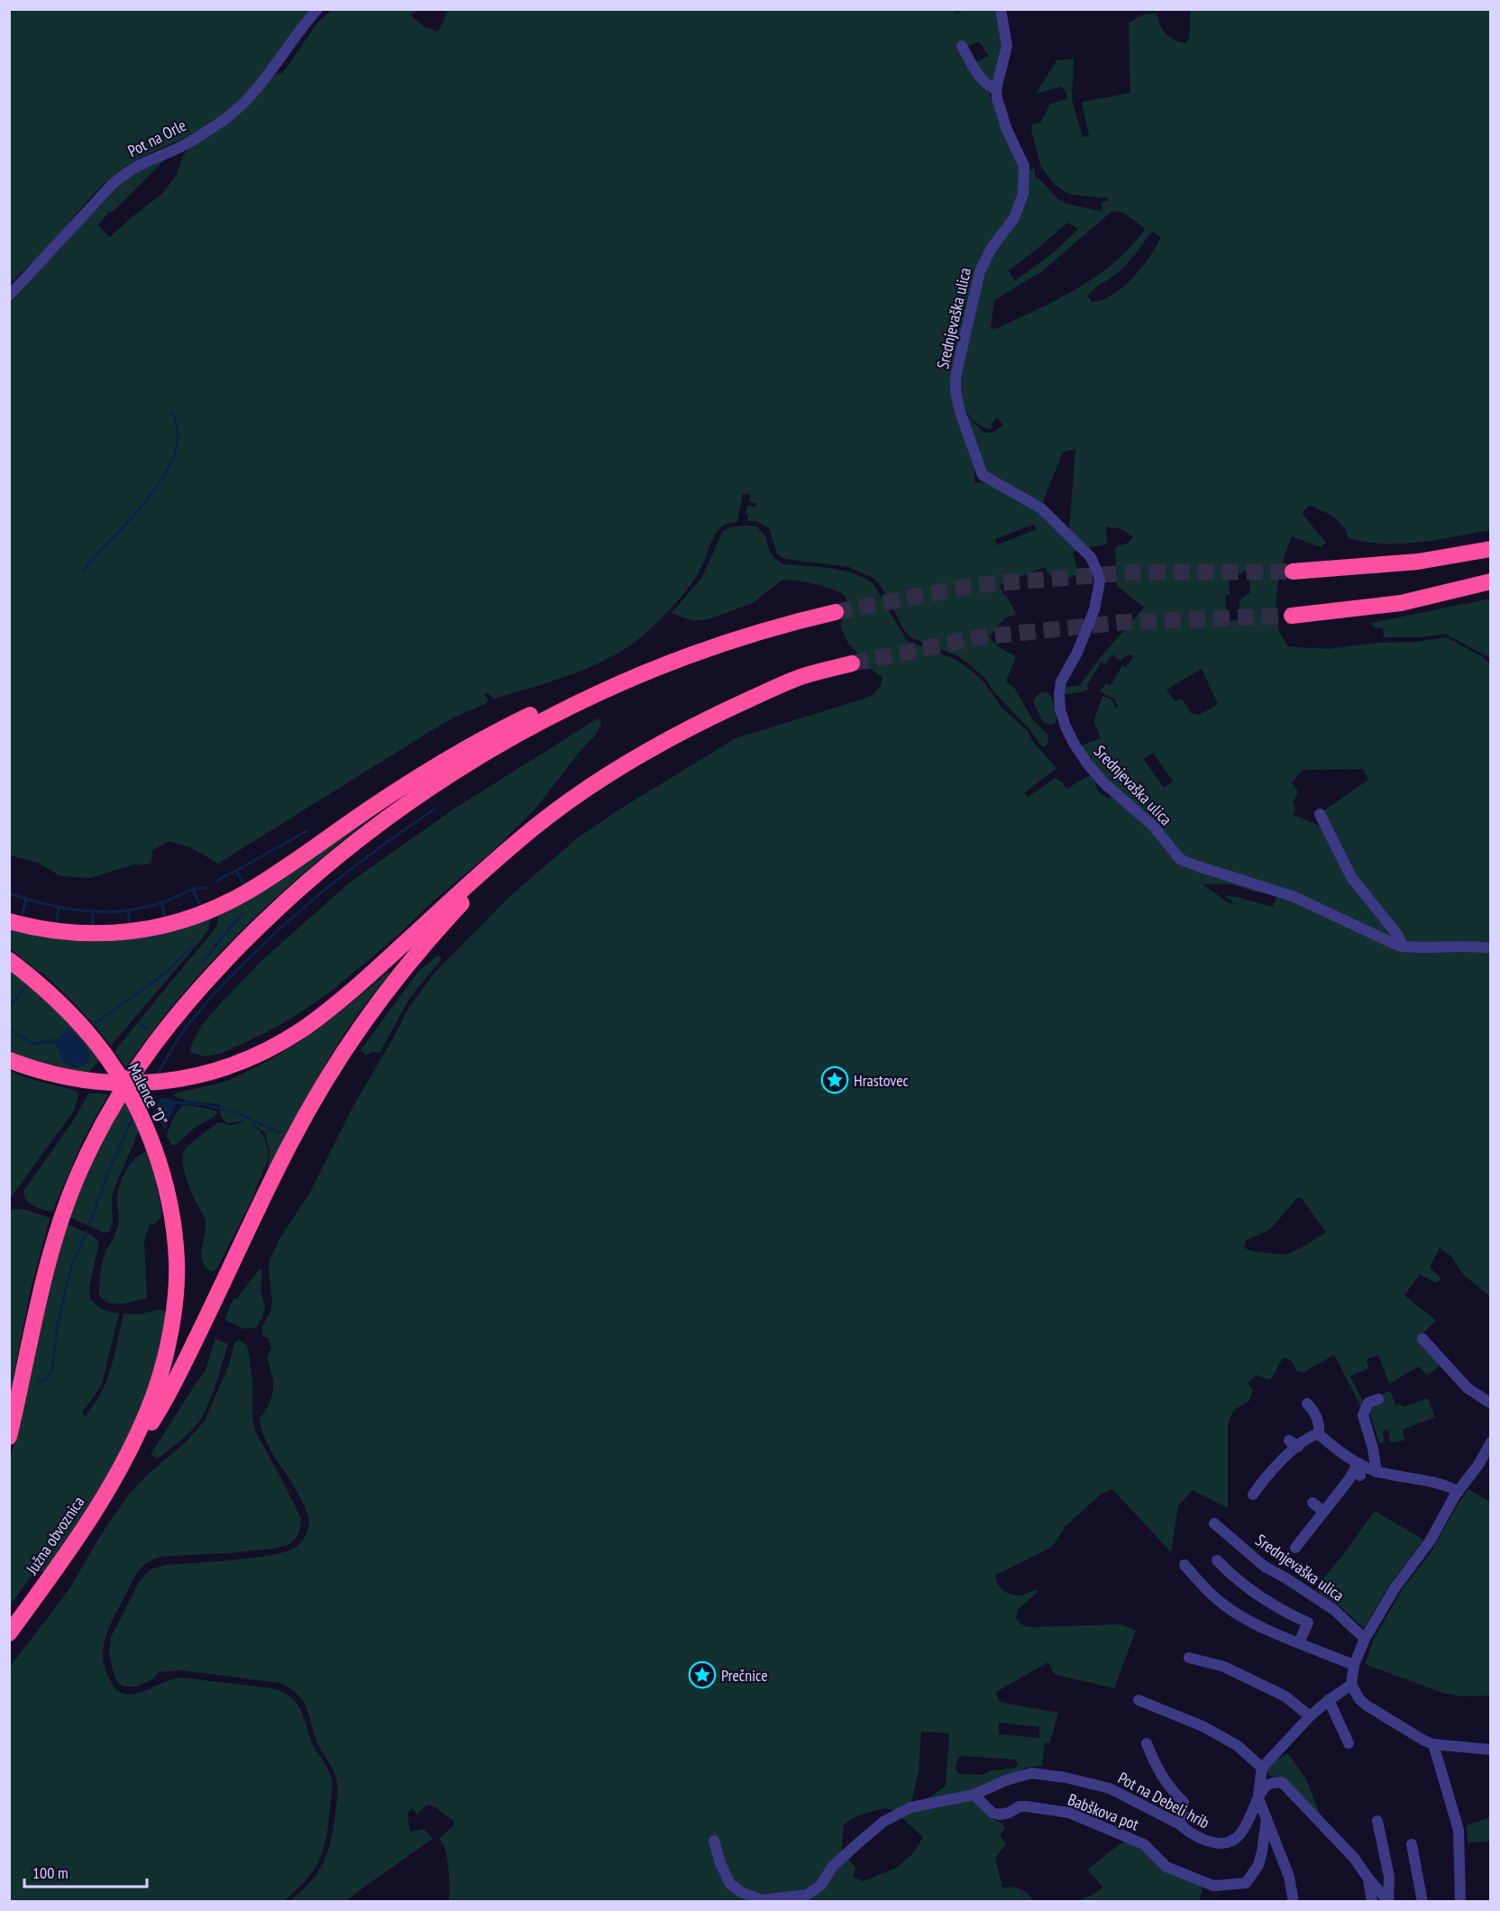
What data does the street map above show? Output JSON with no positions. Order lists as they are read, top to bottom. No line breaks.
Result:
{"streets":{"highway":["Malence \"D\"","Južna obvoznica"],"street":["Pot na Orle","Srednjevaška ulica","Pot na Debeli hrib","Babškova pot"]},"crossings":[["Malence \"D\"","Južna obvoznica"],["Pot na Debeli hrib","Babškova pot"]],"places":{"place":["Hrastovec","Prečnice"]},"scale_bar":"100 m"}
